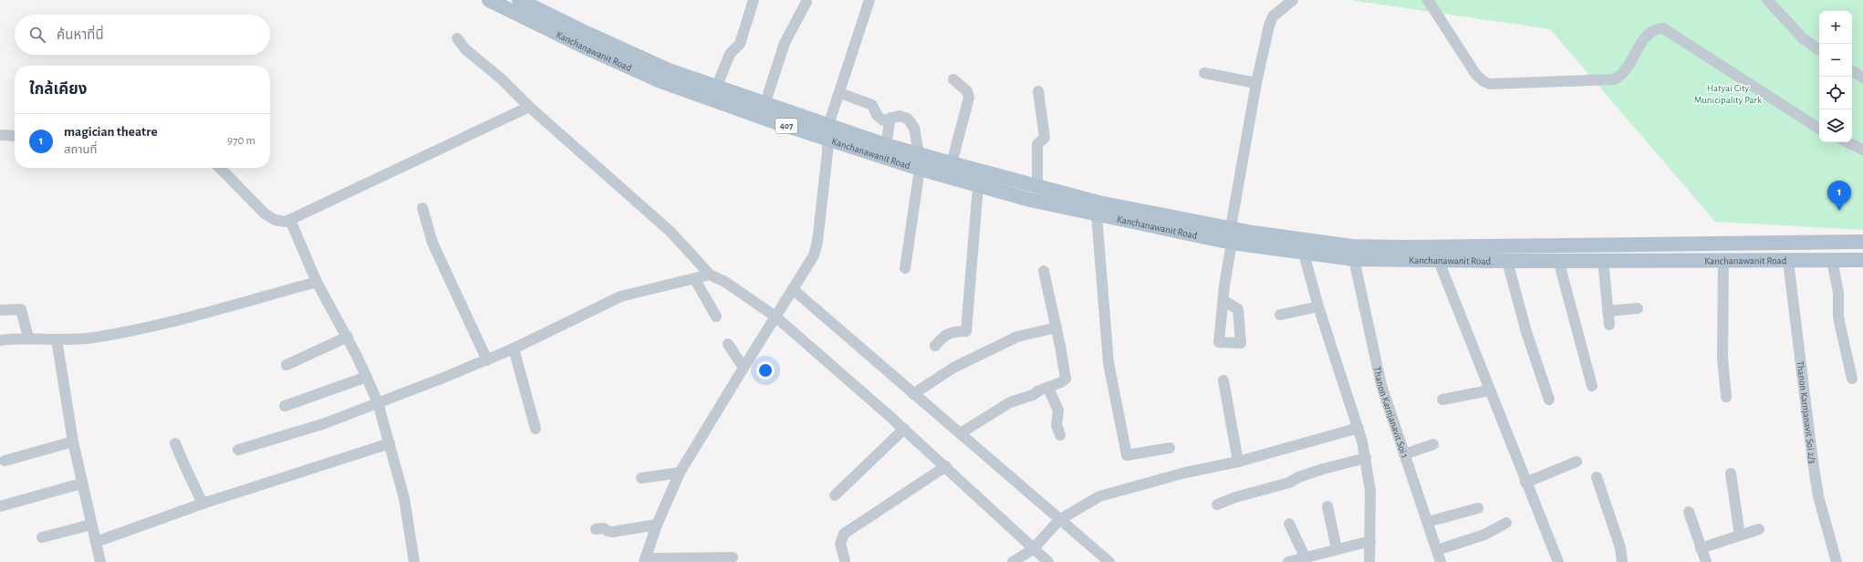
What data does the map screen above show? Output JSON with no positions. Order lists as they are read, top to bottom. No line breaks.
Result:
{"streets":{"main road":["Kanchanawanit Road","407"],"street":["Thanon Karnjanavit Soi 1","Thanon Karnjanavit Soi 2/3"]},"crossings":[["Kanchanawanit Road","Thanon Karnjanavit Soi 1"],["Kanchanawanit Road","Thanon Karnjanavit Soi 2/3"]],"parks":["Hatyai City Municipality Park"],"page":{"map_buttons":["+","−"],"search":"ค้นหาที่นี่","heading":"ใกล้เคียง","list":[{"mark":"1","name":"magician theatre","note":"สถานที่","value":"970 m"}],"pins":"1"}}
